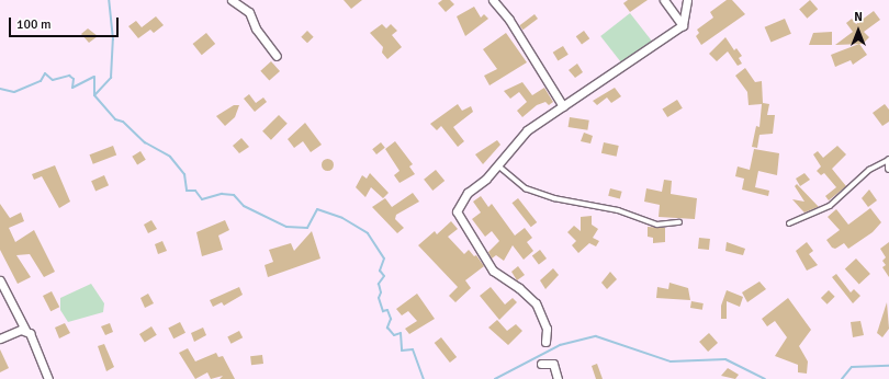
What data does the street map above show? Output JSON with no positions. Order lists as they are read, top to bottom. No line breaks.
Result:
{"scale_bar":"100 m","north":"top"}
